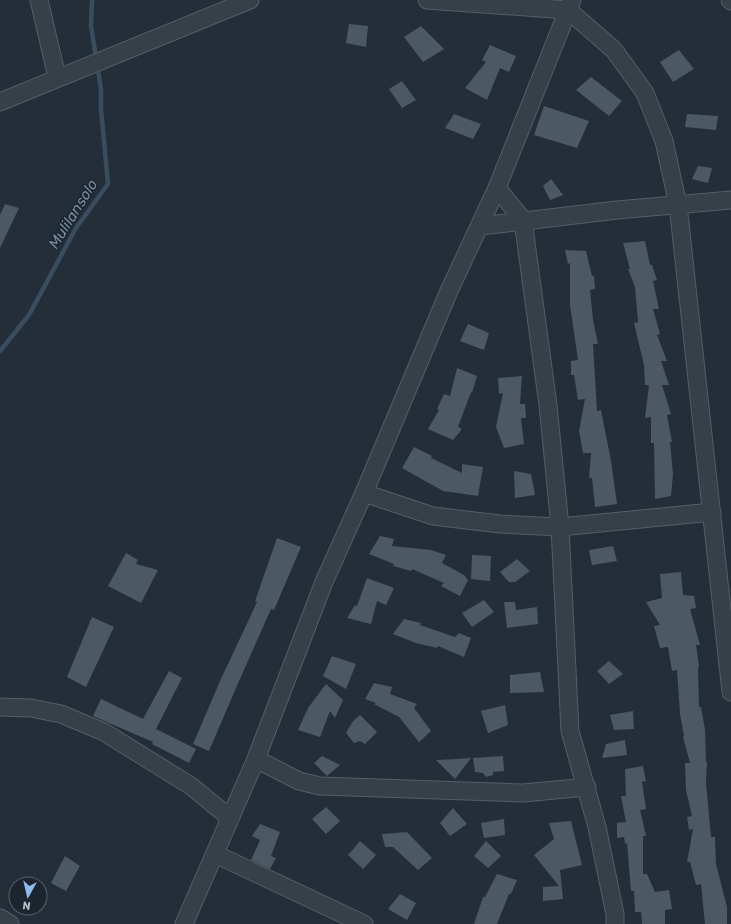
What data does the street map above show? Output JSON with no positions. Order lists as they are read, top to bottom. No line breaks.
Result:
{"water":["Mulilansolo"],"north":"bottom"}
